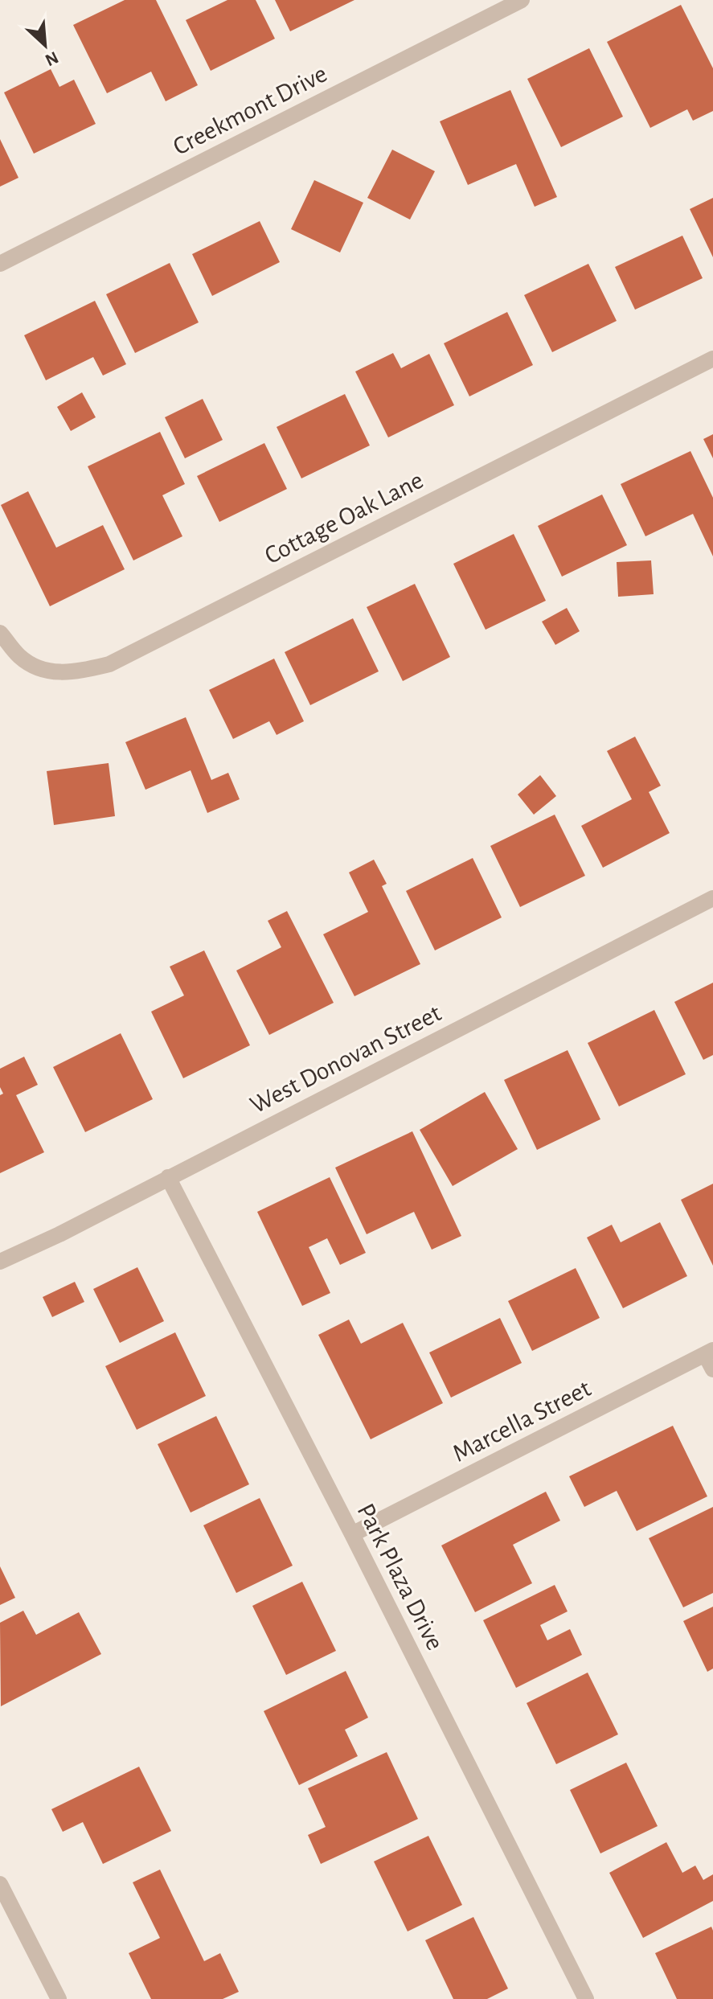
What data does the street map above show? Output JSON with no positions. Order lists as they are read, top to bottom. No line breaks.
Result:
{"streets":{"street":["Creekmont Drive","Cottage Oak Lane","West Donovan Street","Marcella Street","Park Plaza Drive"]},"crossings":[["West Donovan Street","Park Plaza Drive"],["Marcella Street","Park Plaza Drive"]],"north":"bottom right"}
